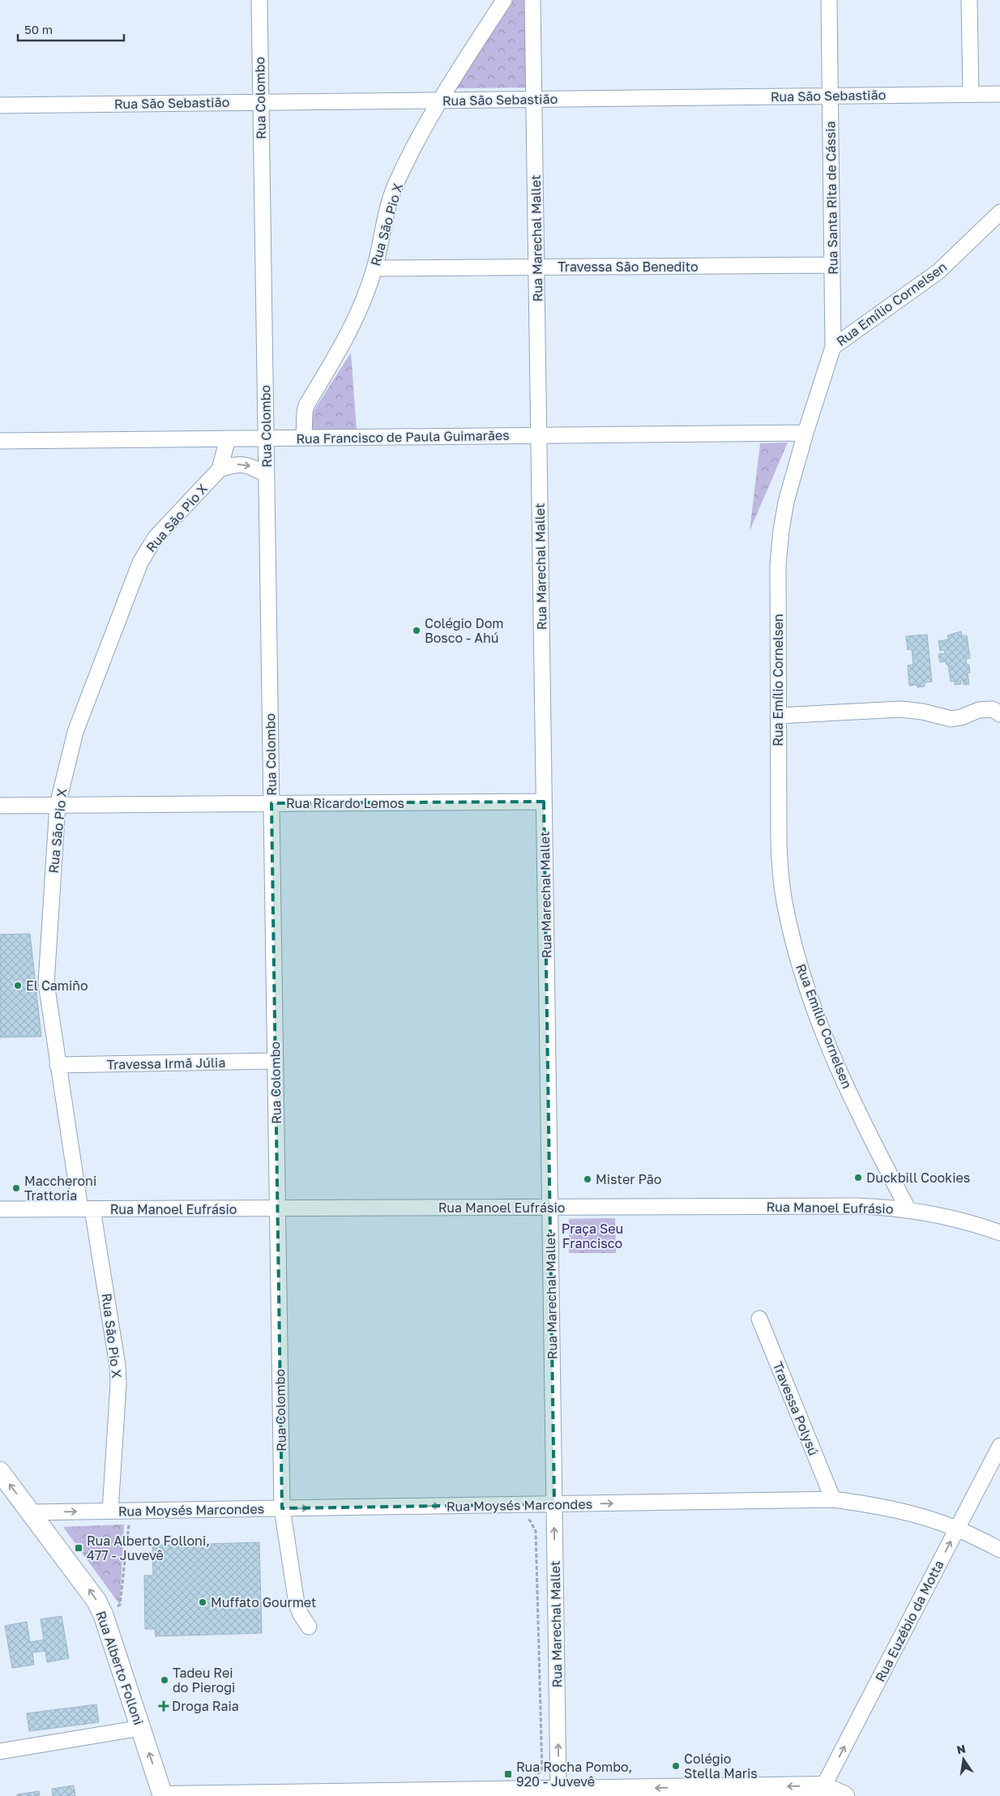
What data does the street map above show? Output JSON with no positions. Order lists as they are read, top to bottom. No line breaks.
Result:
{"streets":{"main road":["Rua Alberto Folloni"],"street":["Rua São Sebastião","Rua Colombo","Rua Santa Rita de Cássia","Rua São Pio X","Rua Marechal Mallet","Travessa São Benedito","Rua Emílio Cornelsen","Rua Francisco de Paula Guimarães","Rua Ricardo Lemos","Travessa Irmã Júlia","Rua Manoel Eufrásio","Travessa Polysú","Rua Moysés Marcondes","Rua Euzébio da Motta"]},"crossings":[["Rua São Sebastião","Rua Colombo"],["Rua São Sebastião","Rua Santa Rita de Cássia"],["Rua São Sebastião","Rua São Pio X"],["Rua São Sebastião","Rua Marechal Mallet"],["Rua Colombo","Rua Francisco de Paula Guimarães"],["Rua Colombo","Rua Ricardo Lemos"],["Rua Colombo","Travessa Irmã Júlia"],["Rua Colombo","Rua Manoel Eufrásio"],["Rua Colombo","Rua Moysés Marcondes"],["Rua Santa Rita de Cássia","Travessa São Benedito"],["Rua Santa Rita de Cássia","Rua Emílio Cornelsen"],["Rua São Pio X","Travessa São Benedito"],["Rua São Pio X","Rua Francisco de Paula Guimarães"],["Rua São Pio X","Rua Ricardo Lemos"],["Rua São Pio X","Travessa Irmã Júlia"],["Rua São Pio X","Rua Manoel Eufrásio"],["Rua São Pio X","Rua Moysés Marcondes"],["Rua Marechal Mallet","Travessa São Benedito"],["Rua Marechal Mallet","Rua Francisco de Paula Guimarães"],["Rua Marechal Mallet","Rua Ricardo Lemos"],["Rua Marechal Mallet","Rua Manoel Eufrásio"],["Rua Marechal Mallet","Rua Moysés Marcondes"],["Rua Emílio Cornelsen","Rua Francisco de Paula Guimarães"],["Rua Emílio Cornelsen","Rua Manoel Eufrásio"],["Travessa Polysú","Rua Moysés Marcondes"],["Rua Moysés Marcondes","Rua Euzébio da Motta"],["Rua Moysés Marcondes","Rua Alberto Folloni"]],"one_way":["Rua Moysés Marcondes","Rua Euzébio da Motta","Rua Alberto Folloni"],"parks":["Praça Seu Francisco"],"places":{"other":["Colégio Dom Bosco - Ahú","El Camiño","Duckbill Cookies","Mister Pão","Maccheroni Trattoria","Muffato Gourmet","Tadeu Rei do Pierogi","Colégio Stella Maris"],"transit":["Rua Alberto Folloni, 477 - Juvevê","Rua Rocha Pombo, 920 - Juvevê"],"health":["Droga Raia"]},"scale_bar":"50 m","north":"top"}
